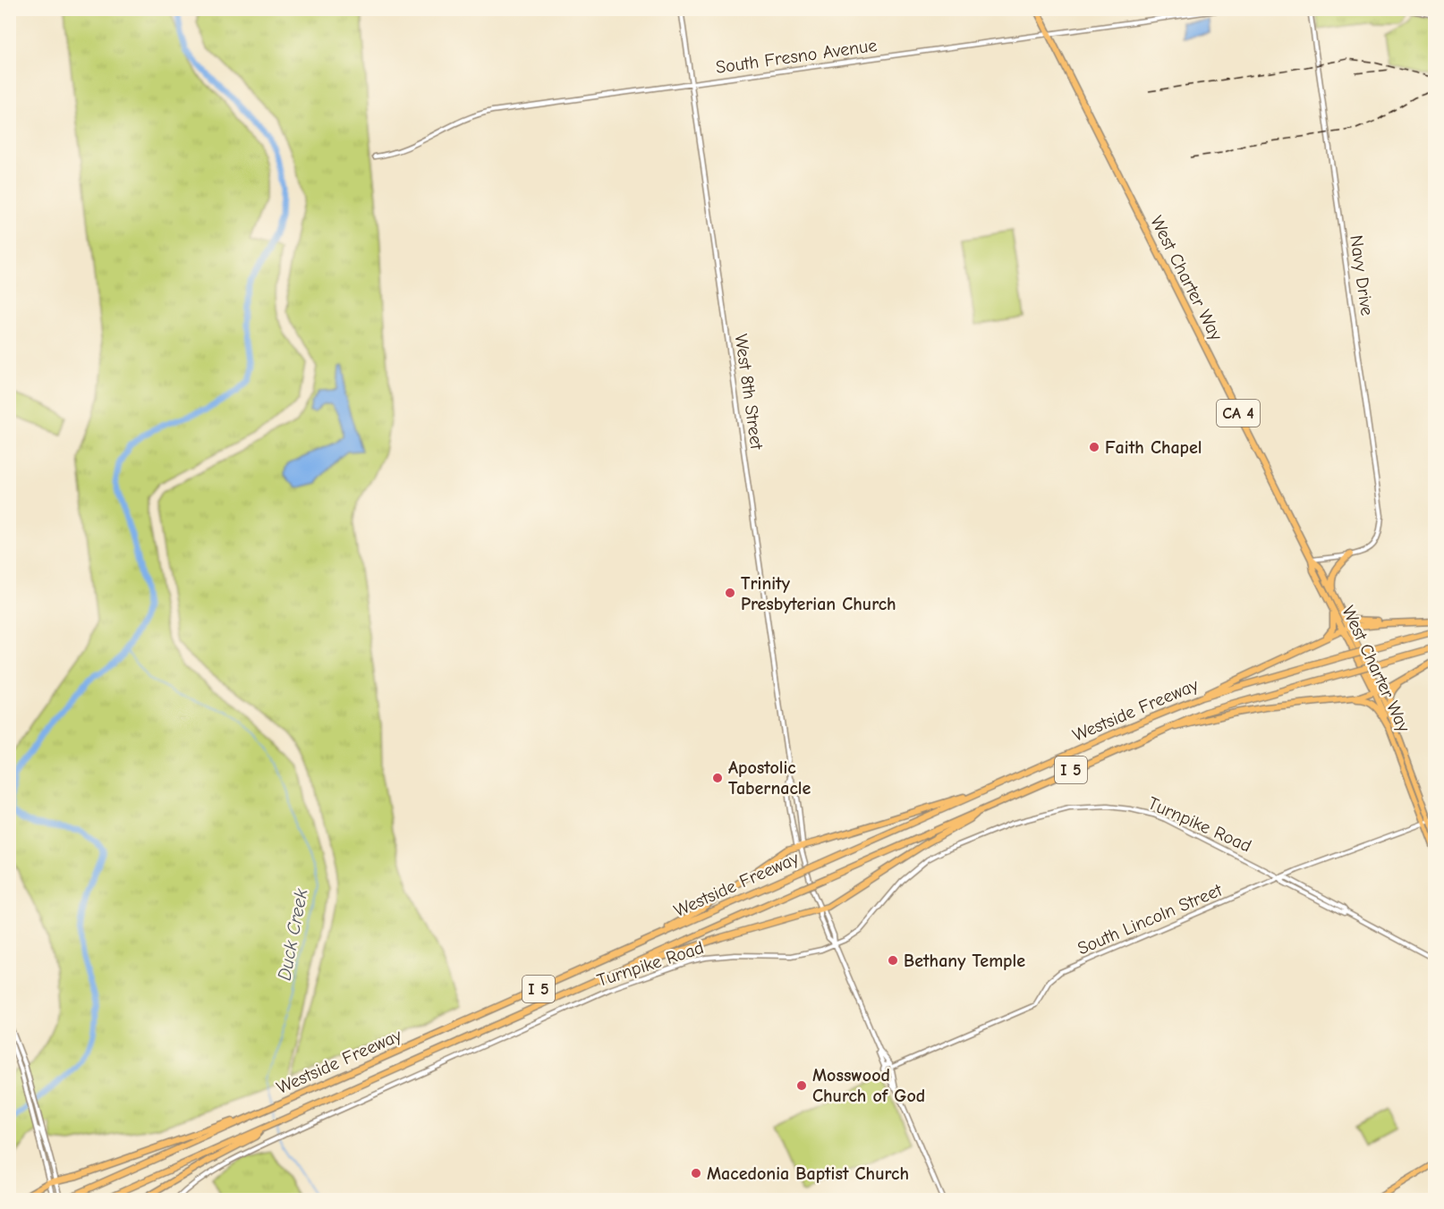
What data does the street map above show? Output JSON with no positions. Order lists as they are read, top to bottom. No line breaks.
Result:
{"streets":{"highway":["West Charter Way","CA 4","Westside Freeway","I 5"],"street":["South Fresno Avenue","Navy Drive","West 8th Street","Turnpike Road","South Lincoln Street"]},"crossings":[["South Fresno Avenue","West Charter Way"],["South Fresno Avenue","West 8th Street"],["West Charter Way","South Lincoln Street"],["West 8th Street","Turnpike Road"],["West 8th Street","South Lincoln Street"],["Turnpike Road","South Lincoln Street"]],"water":["Duck Creek"],"places":["Faith Chapel","Trinity Presbyterian Church","Apostolic Tabernacle","Bethany Temple","Mosswood Church of God","Macedonia Baptist Church"]}
